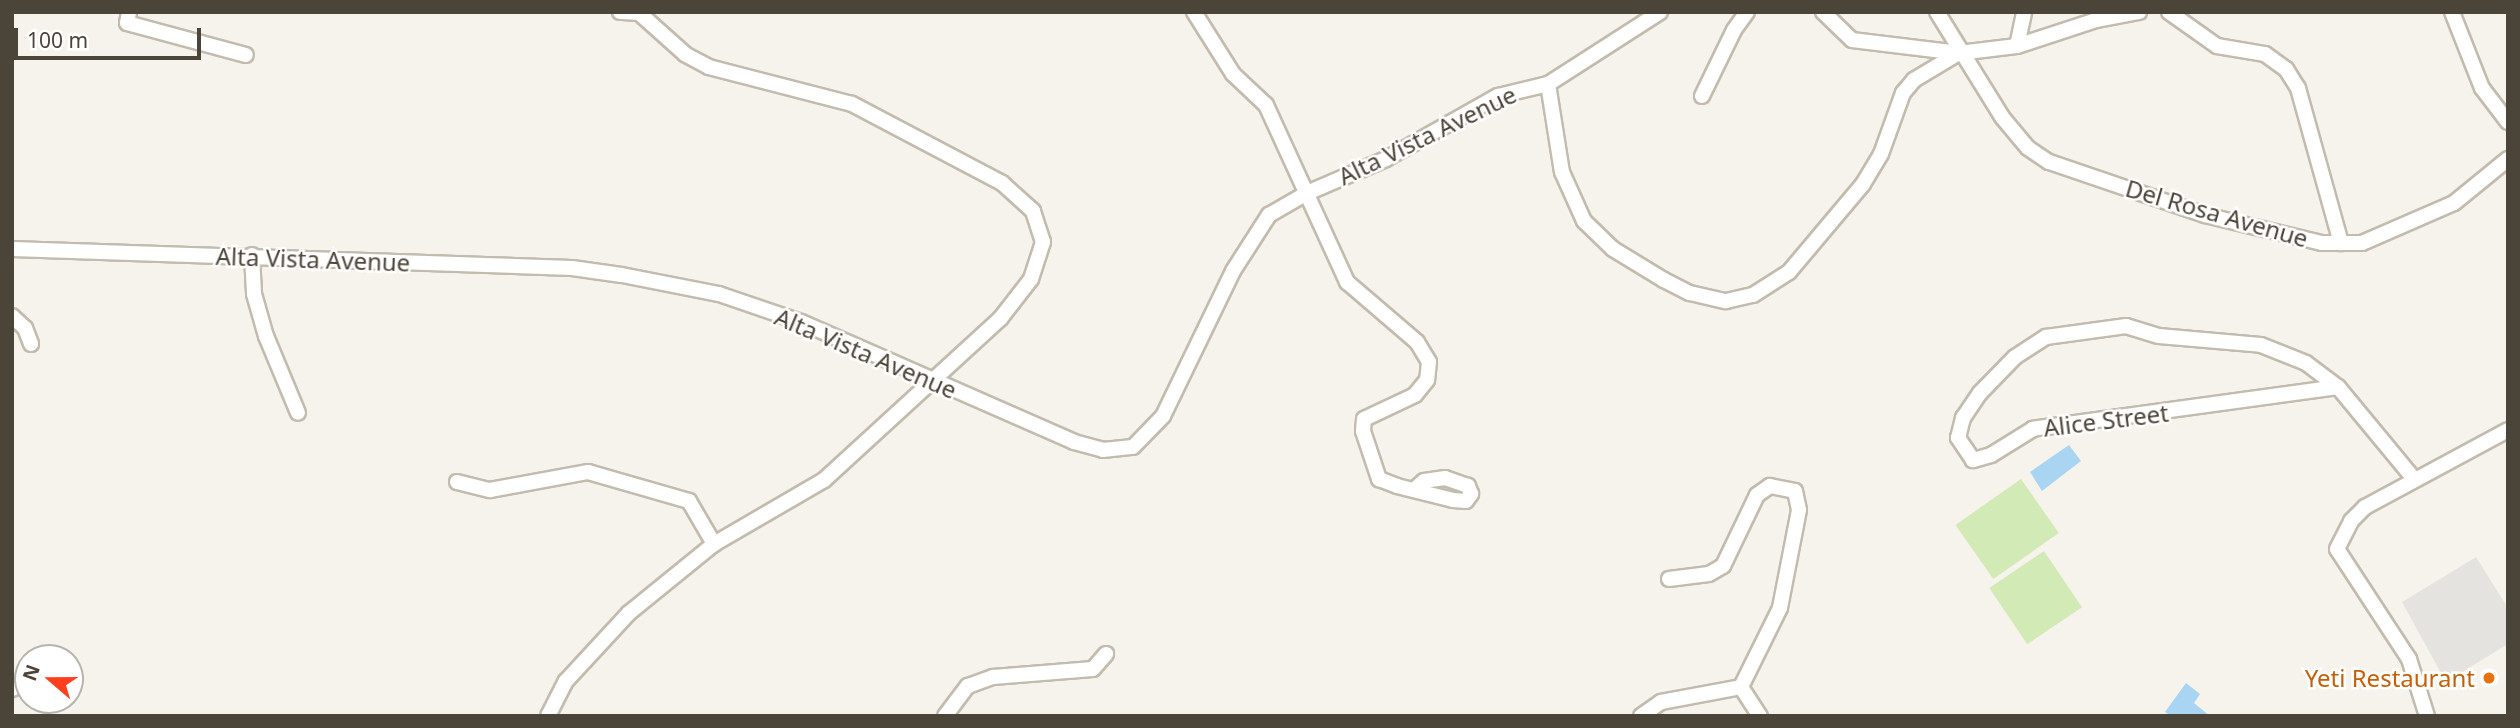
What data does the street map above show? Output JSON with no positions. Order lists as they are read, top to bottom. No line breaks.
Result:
{"streets":{"street":["Alta Vista Avenue","Del Rosa Avenue","Alice Street"]},"places":["Yeti Restaurant"],"scale_bar":"100 m","north":"left"}
